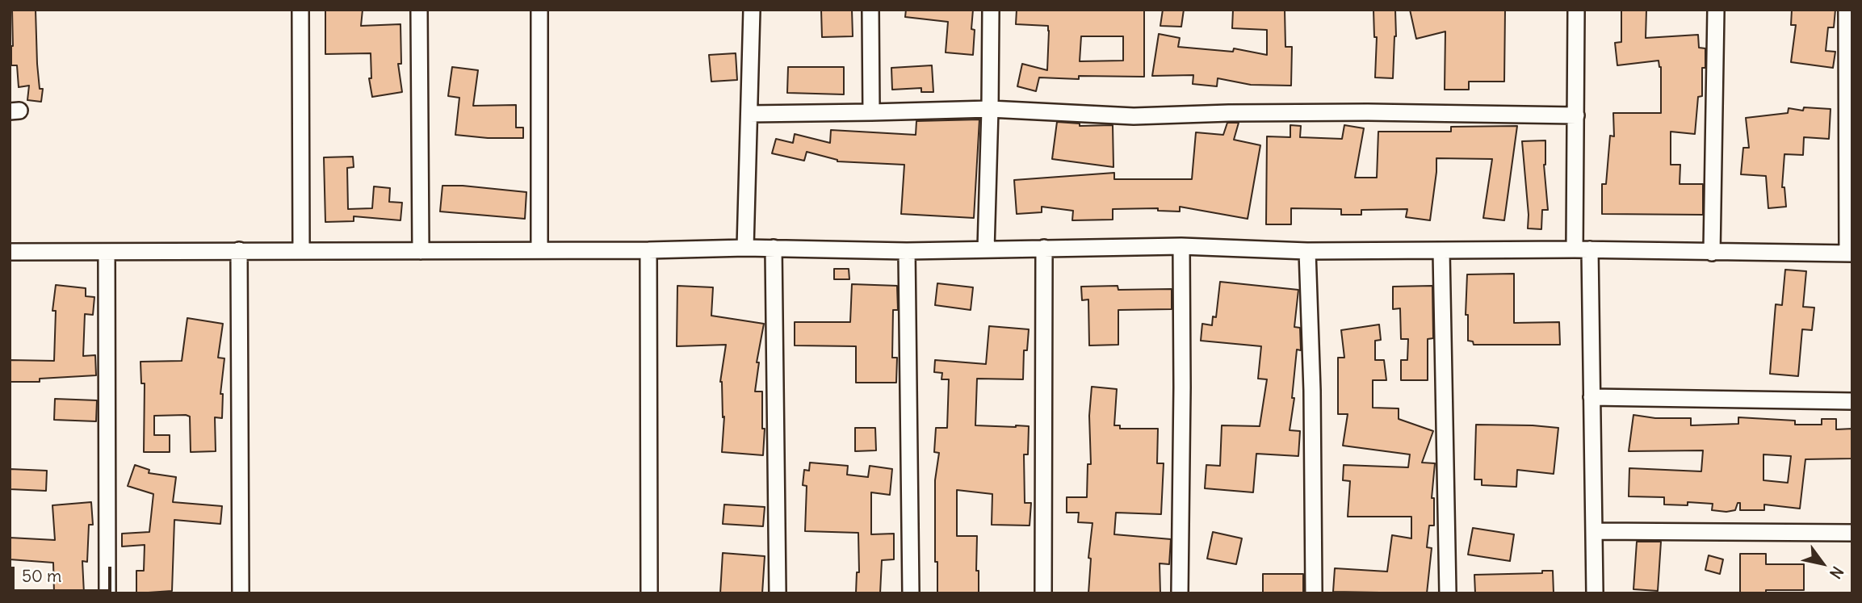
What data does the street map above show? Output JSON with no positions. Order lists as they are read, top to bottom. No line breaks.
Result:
{"scale_bar":"50 m","north":"bottom right"}
